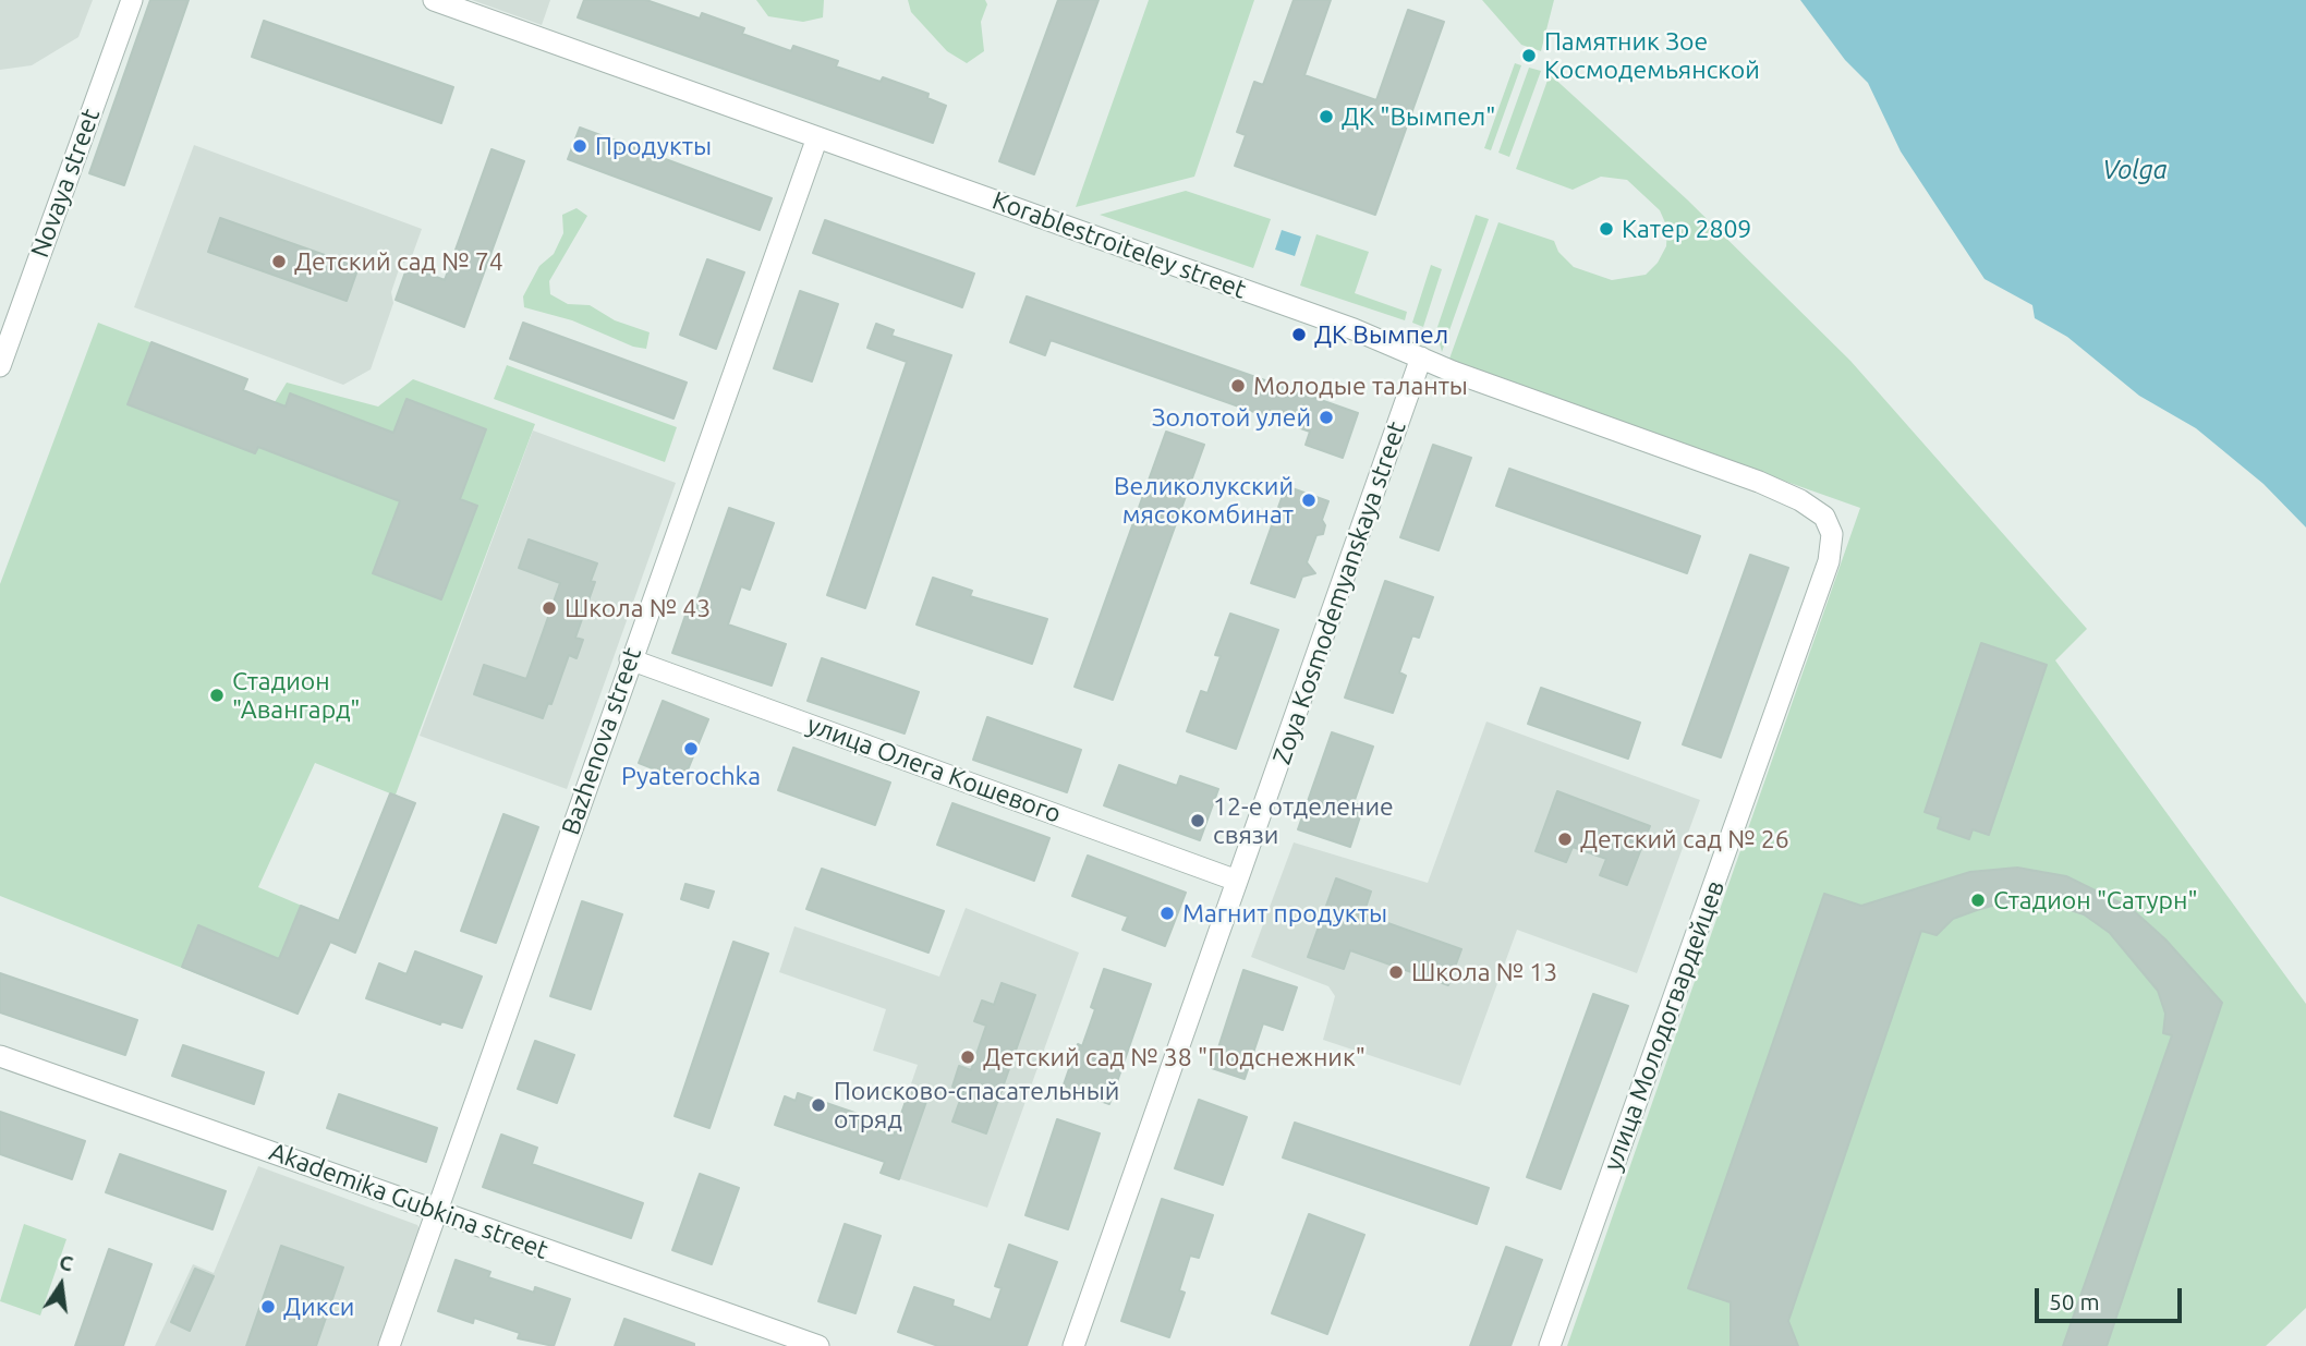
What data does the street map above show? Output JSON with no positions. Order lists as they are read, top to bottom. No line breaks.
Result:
{"streets":{"street":["Novaya street","Korablestroiteley street","Zoya Kosmodemyanskaya street","Bazhenova street","улица Олега Кошевого","улица Молодогвардейцев","Akademika Gubkina street"]},"crossings":[["Korablestroiteley street","Zoya Kosmodemyanskaya street"],["Korablestroiteley street","Bazhenova street"],["Korablestroiteley street","улица Молодогвардейцев"],["Zoya Kosmodemyanskaya street","улица Олега Кошевого"],["Bazhenova street","улица Олега Кошевого"],["Bazhenova street","Akademika Gubkina street"]],"water":["Volga"],"places":["Памятник Зое Космодемьянской","ДК \"Вымпел\"","Продукты","Катер 2809","Детский сад № 74","ДК Вымпел","Молодые таланты","Золотой улей","Великолукский мясокомбинат","Школа № 43","Стадион \"Авангард\"","Pyaterochka","12-е отделение связи","Детский сад № 26","Стадион \"Сатурн\"","Магнит продукты","Школа № 13","Детский сад № 38 \"Подснежник\"","Поисково-спасательный отряд","Дикси"],"scale_bar":"50 m","north":"top"}
